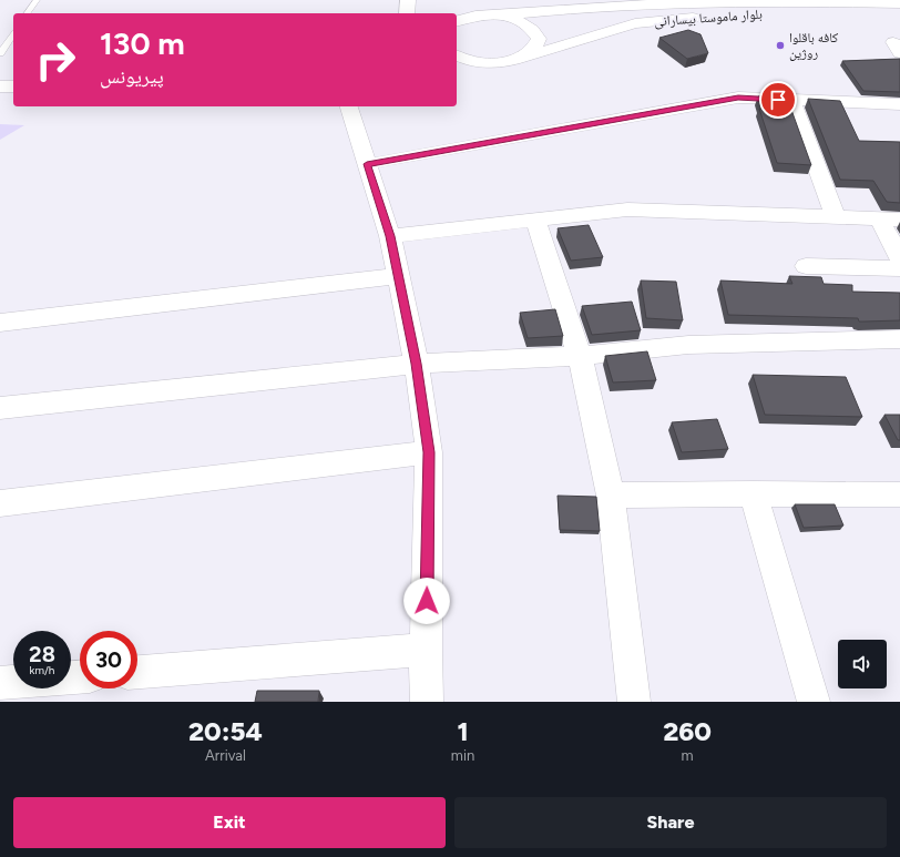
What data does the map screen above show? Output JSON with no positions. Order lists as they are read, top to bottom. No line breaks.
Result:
{"streets":{"street":["بلوار ماموستا بیسارانی"]},"places":["کافه باقلوا روژین"],"page":{"turn":["130 m","پیریونس"],"speed":"28 km/h","limit":"30","eta":["20:54","Arrival","1","min","260","m"],"buttons":["Exit","Share"]}}
